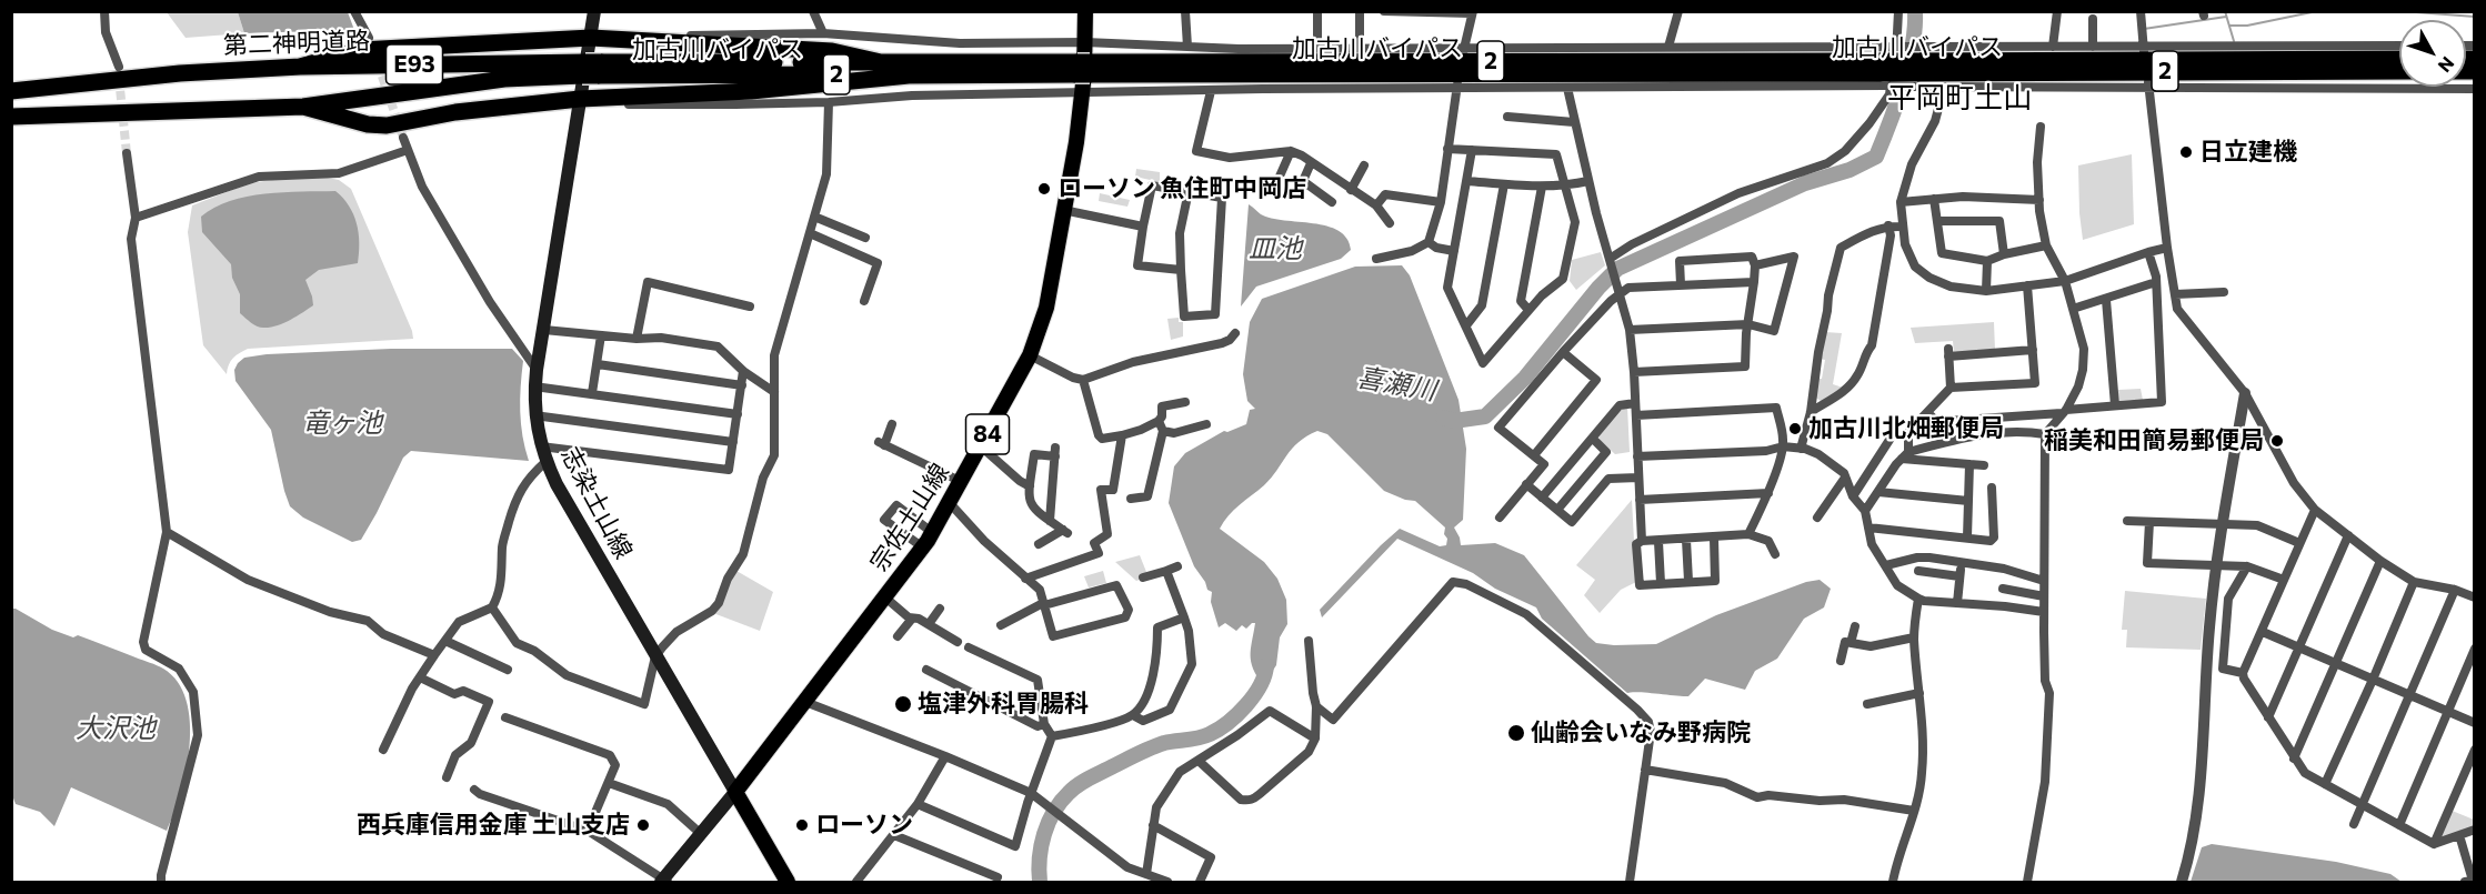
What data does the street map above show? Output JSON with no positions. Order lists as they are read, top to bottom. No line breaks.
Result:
{"streets":{"highway":["第二神明道路","加古川バイパス","2","E93"],"main road":["84","志染土山線","宗佐土山線"]},"crossings":[["第二神明道路","加古川バイパス"],["第二神明道路","E93"],["加古川バイパス","E93"],["志染土山線","宗佐土山線"]],"districts":["平岡町土山"],"water":["皿池","喜瀬川","竜ヶ池","大沢池"],"places":["日立建機","ローソン 魚住町中岡店","加古川北畑郵便局","稲美和田簡易郵便局","塩津外科胃腸科","仙齢会いなみ野病院","西兵庫信用金庫 土山支店","ローソン"],"north":"bottom right"}
